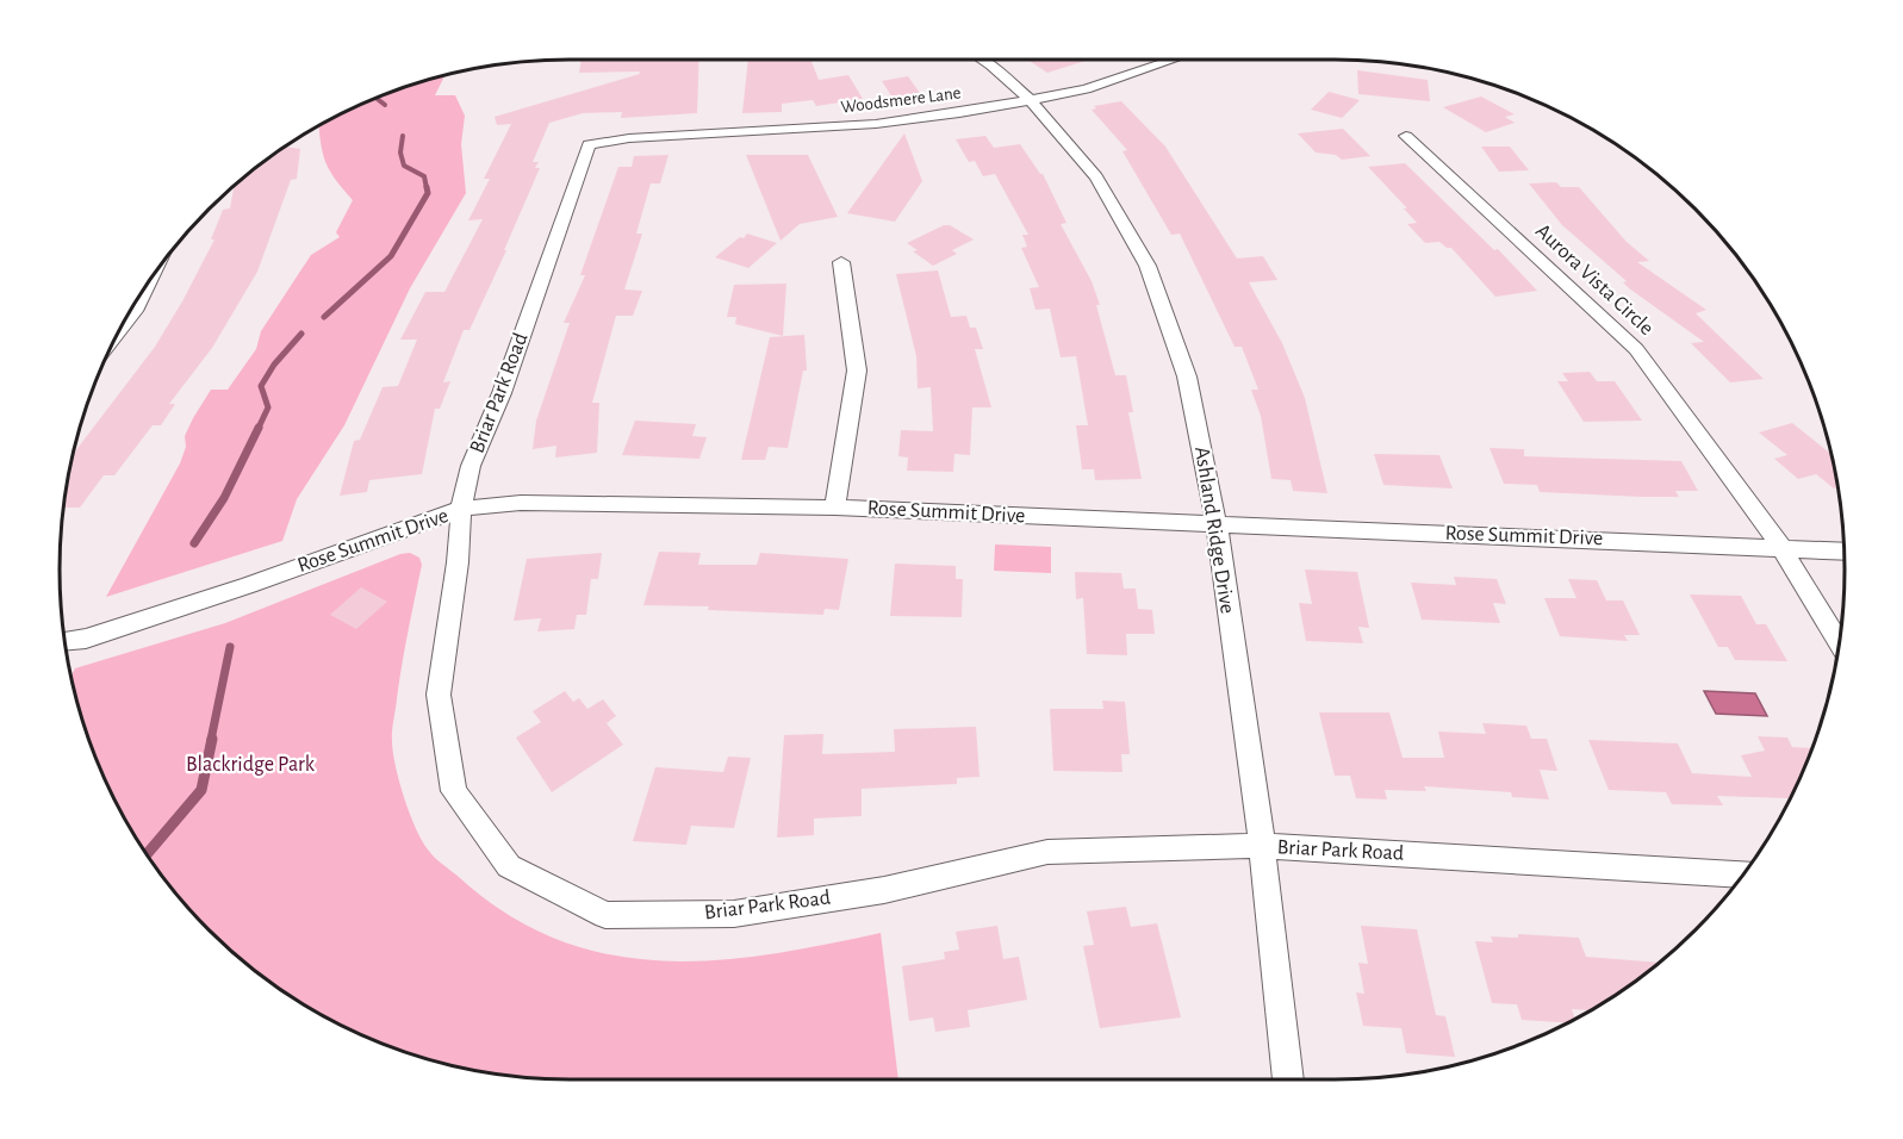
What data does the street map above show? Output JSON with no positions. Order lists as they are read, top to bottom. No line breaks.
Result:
{"streets":{"street":["Woodsmere Lane","Aurora Vista Circle","Briar Park Road","Rose Summit Drive","Ashland Ridge Drive"]},"crossings":[["Woodsmere Lane","Briar Park Road"],["Woodsmere Lane","Ashland Ridge Drive"],["Aurora Vista Circle","Rose Summit Drive"],["Briar Park Road","Rose Summit Drive"],["Briar Park Road","Ashland Ridge Drive"],["Rose Summit Drive","Ashland Ridge Drive"]],"parks":["Blackridge Park"]}
